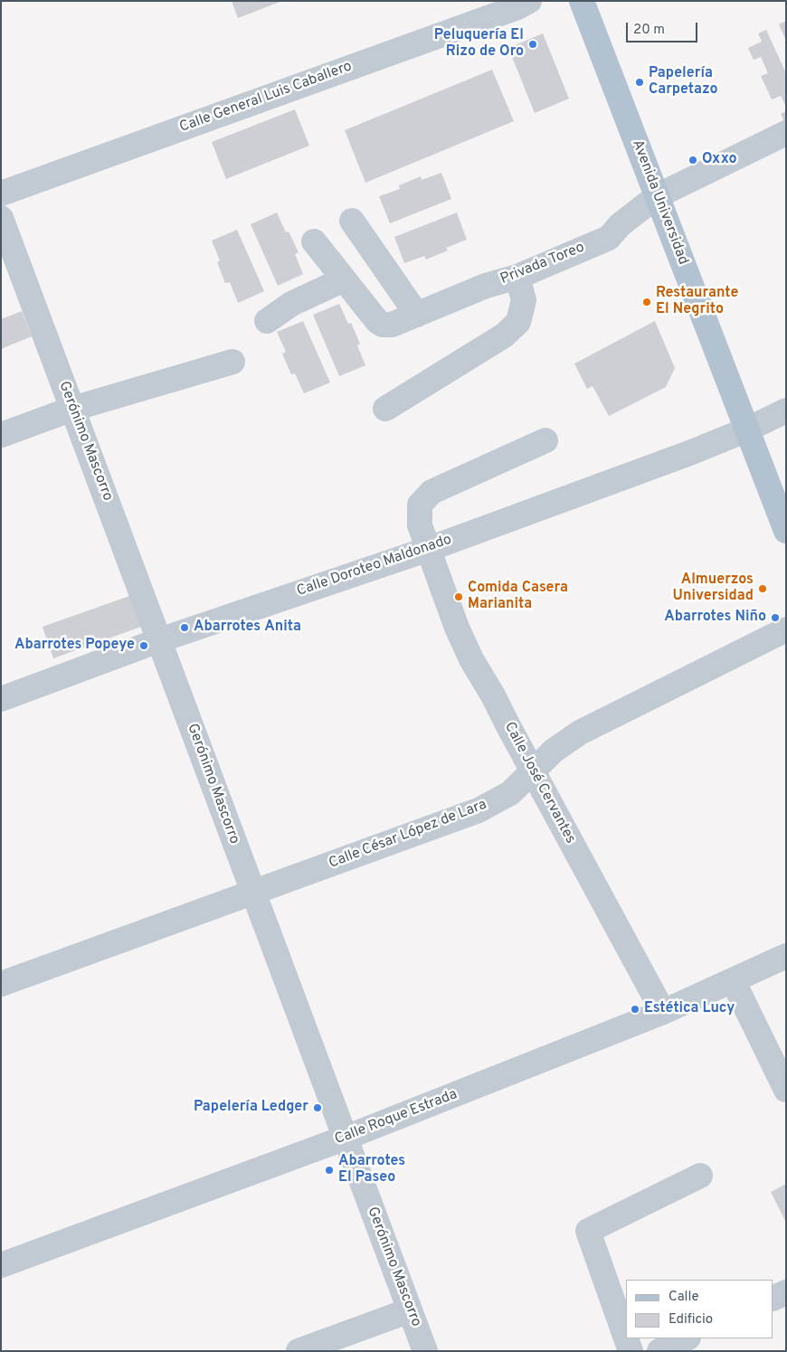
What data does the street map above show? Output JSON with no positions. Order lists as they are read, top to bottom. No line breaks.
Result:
{"streets":{"main road":["Avenida Universidad"],"street":["Calle General Luis Caballero","Privada Toreo","Gerónimo Mascorro","Calle Doroteo Maldonado","Calle José Cervantes","Calle César López de Lara","Calle Roque Estrada"]},"crossings":[["Avenida Universidad","Privada Toreo"],["Avenida Universidad","Calle Doroteo Maldonado"],["Gerónimo Mascorro","Calle Doroteo Maldonado"],["Gerónimo Mascorro","Calle César López de Lara"],["Gerónimo Mascorro","Calle Roque Estrada"],["Calle Doroteo Maldonado","Calle José Cervantes"],["Calle José Cervantes","Calle César López de Lara"],["Calle José Cervantes","Calle Roque Estrada"]],"places":["Peluquería El Rizo de Oro","Papelería Carpetazo","Oxxo","Restaurante El Negrito","Almuerzos Universidad","Comida Casera Marianita","Abarrotes Niño","Abarrotes Anita","Abarrotes Popeye","Estética Lucy","Papelería Ledger","Abarrotes El Paseo"],"legend":["Calle","Edificio"],"scale_bar":"20 m"}
